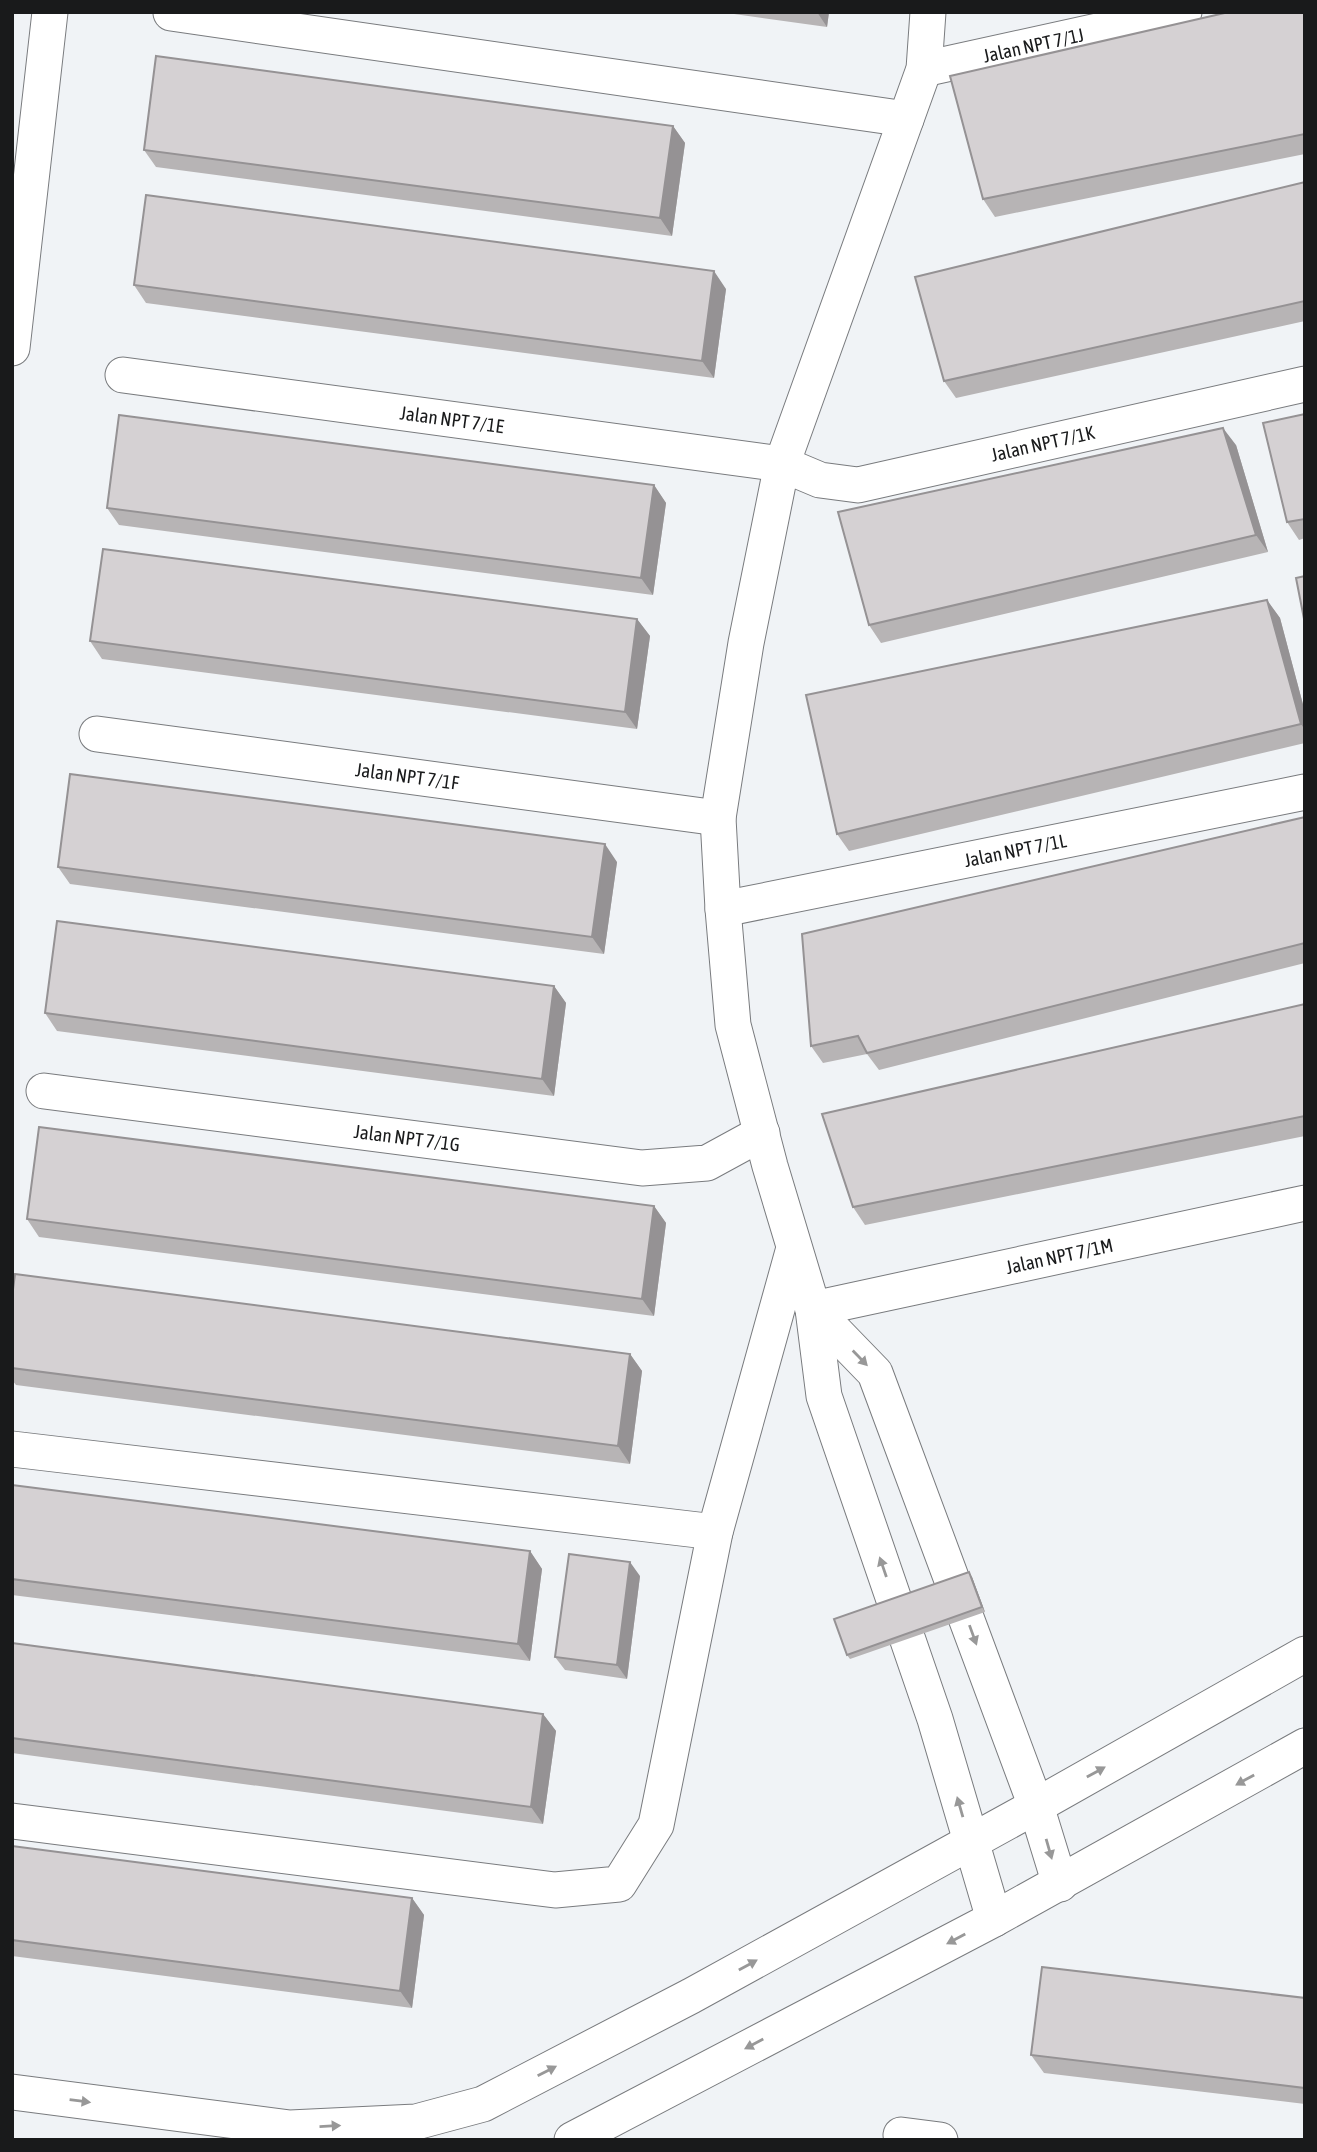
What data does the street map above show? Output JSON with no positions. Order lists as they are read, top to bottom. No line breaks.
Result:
{"streets":{"street":["Jalan NPT 7/1J","Jalan NPT 7/1E","Jalan NPT 7/1K","Jalan NPT 7/1F","Jalan NPT 7/1L","Jalan NPT 7/1G","Jalan NPT 7/1M"]},"crossings":[["Jalan NPT 7/1E","Jalan NPT 7/1K"]]}
